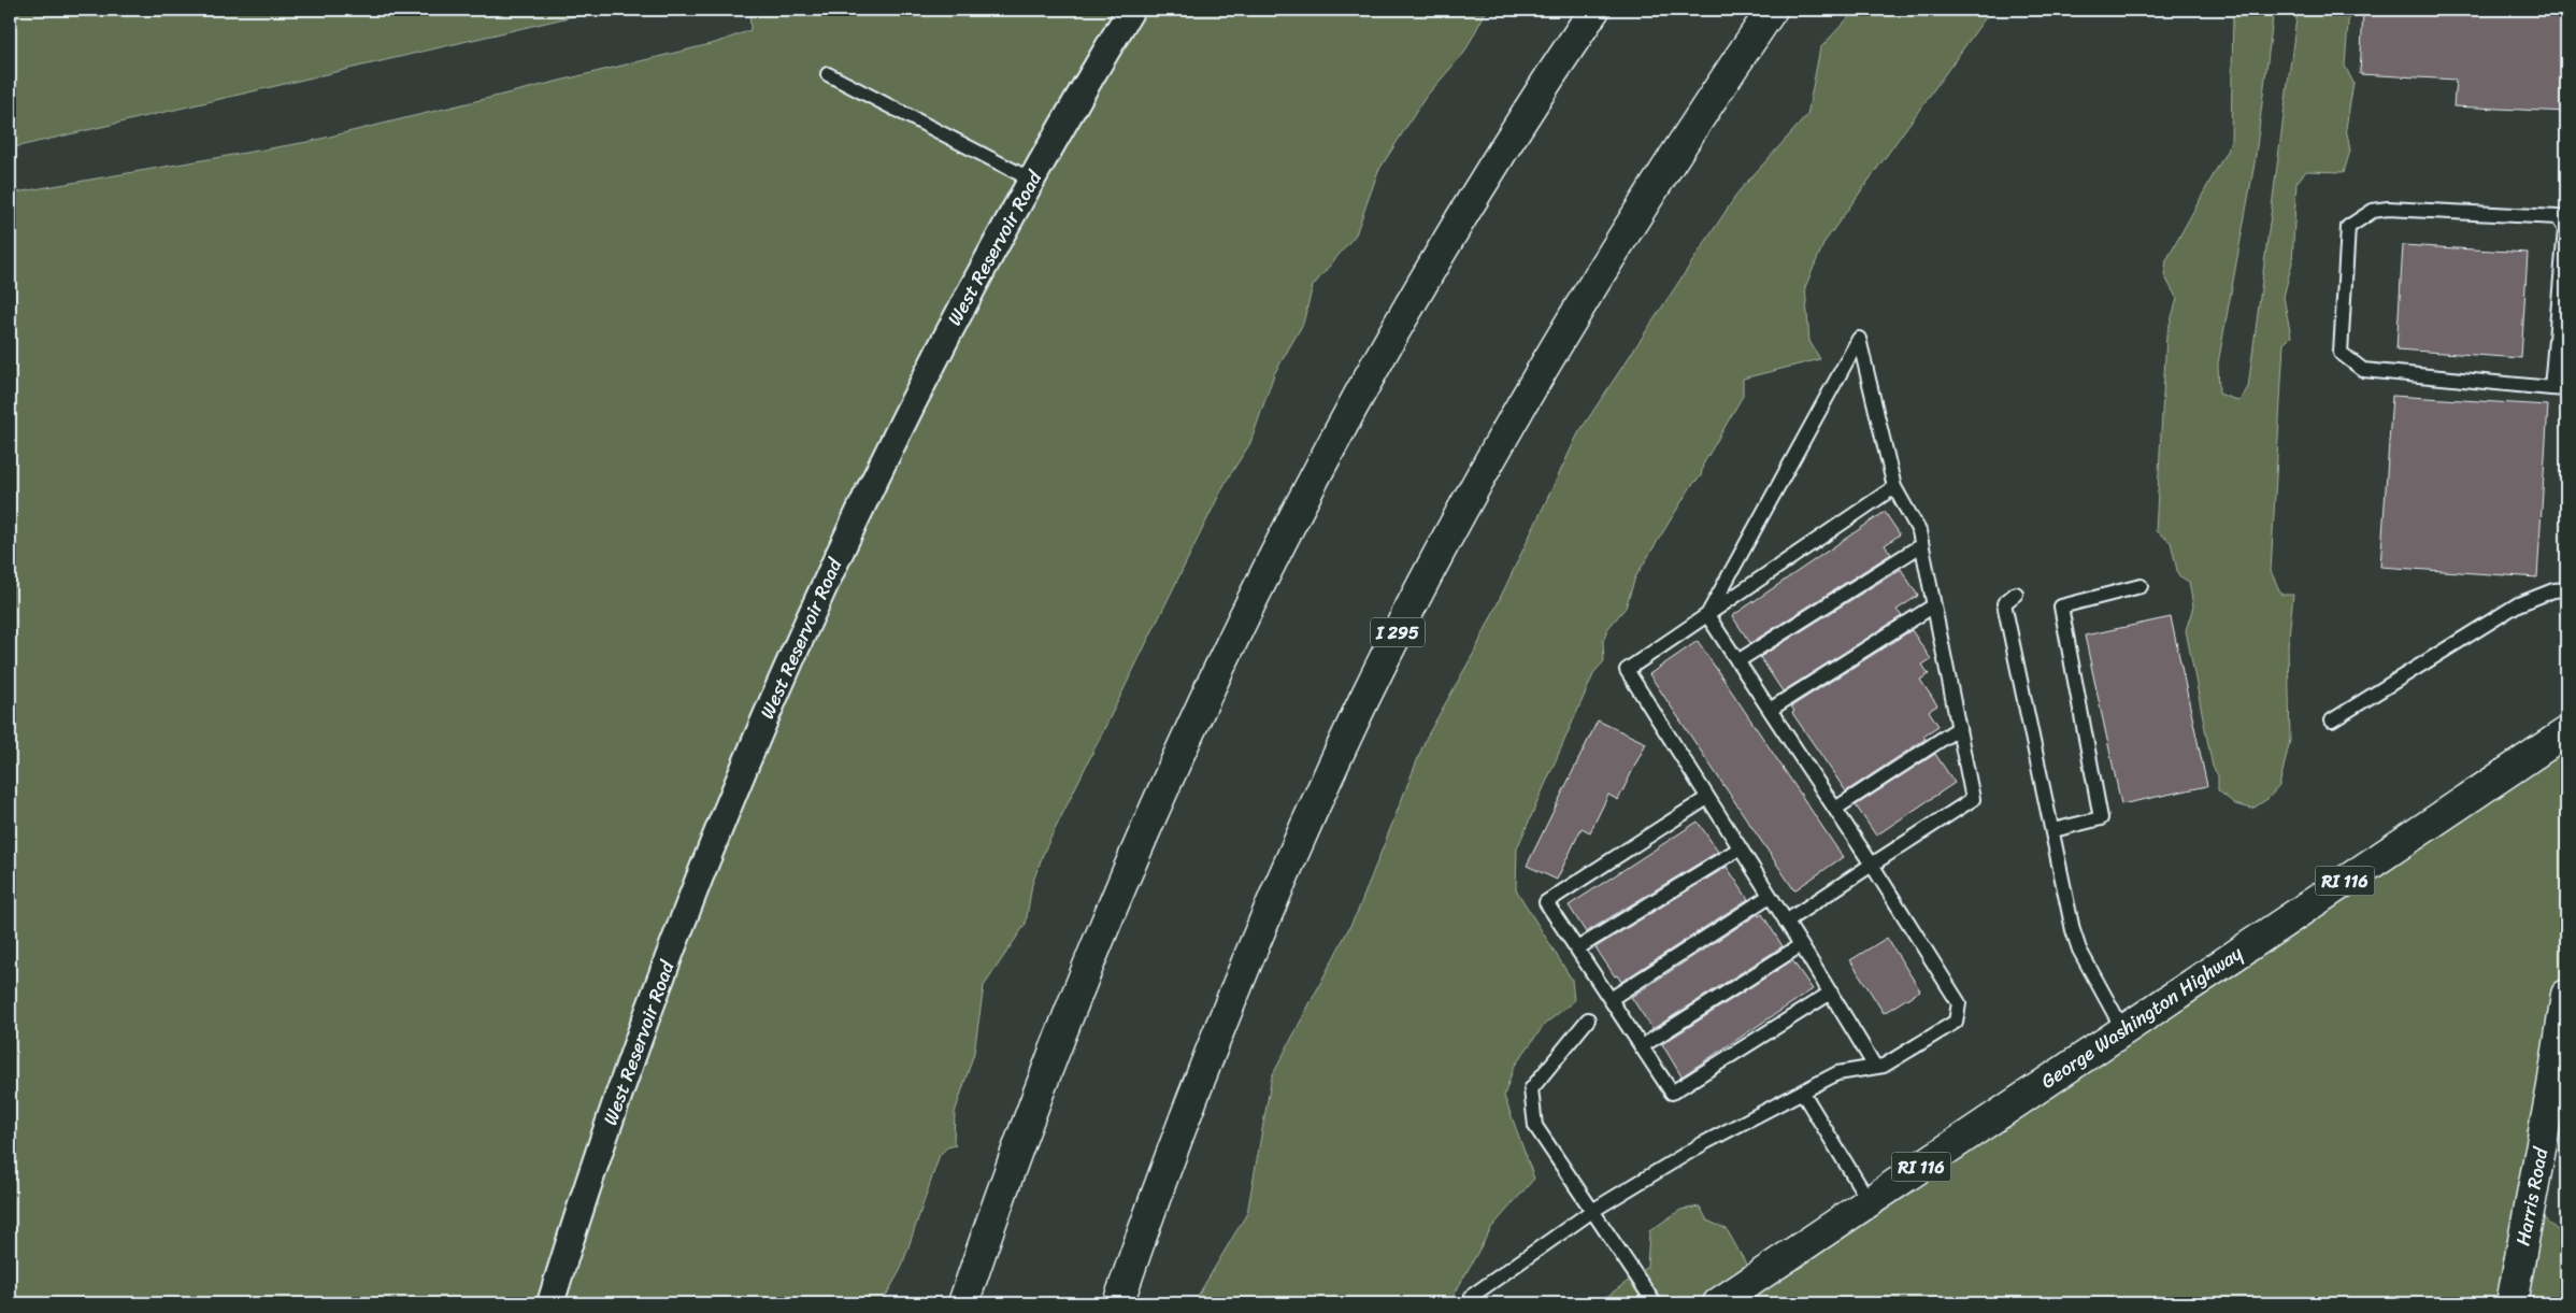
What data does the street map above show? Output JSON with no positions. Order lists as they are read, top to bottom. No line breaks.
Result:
{"streets":{"main road":["I 295","RI 116","George Washington Highway","Harris Road"],"street":["West Reservoir Road"]}}
